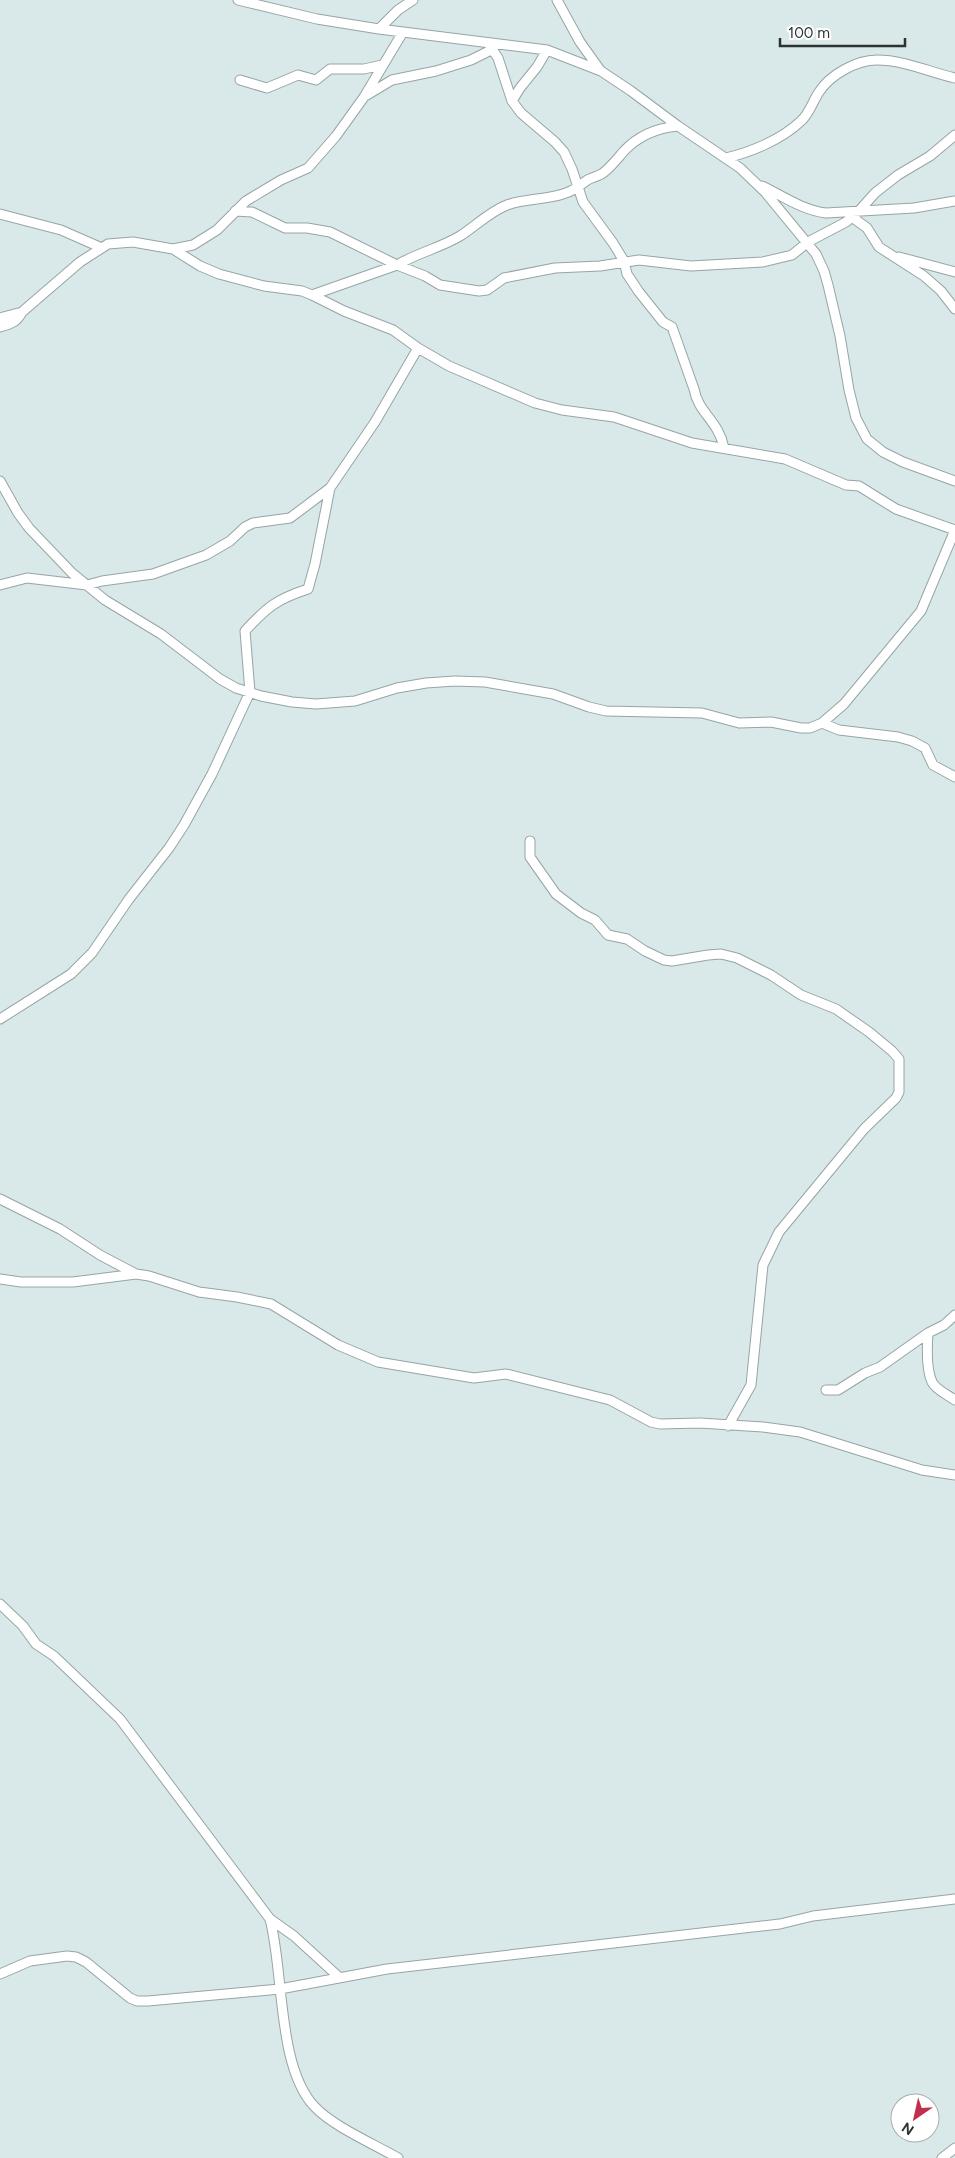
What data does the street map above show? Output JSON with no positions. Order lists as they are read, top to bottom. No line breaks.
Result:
{"scale_bar":"100 m","north":"bottom left"}
